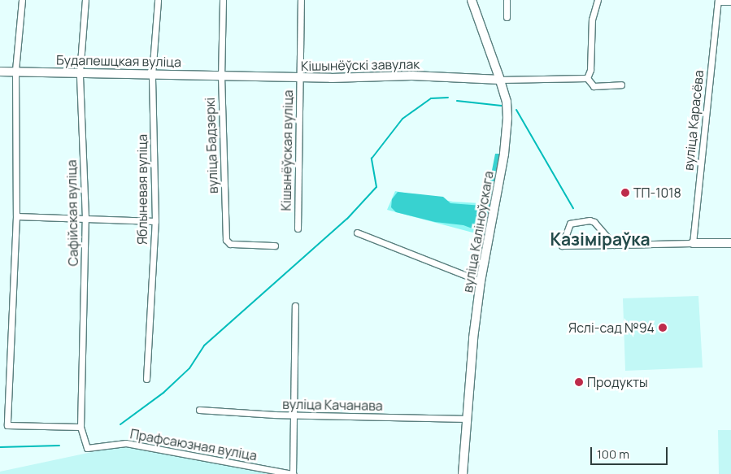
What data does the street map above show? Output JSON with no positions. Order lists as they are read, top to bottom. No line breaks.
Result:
{"streets":{"street":["Будапешцкая вуліца","Кішынёўскі завулак","вуліца Карасёва","вуліца Бадзеркі","Кішынёўская вуліца","Яблыневая вуліца","Сафійская вуліца","вуліца Каліноўскага","вуліца Качанава","Прафсаюзная вуліца"]},"crossings":[["Будапешцкая вуліца","Кішынёўскі завулак"],["Будапешцкая вуліца","вуліца Бадзеркі"],["Будапешцкая вуліца","Яблыневая вуліца"],["Будапешцкая вуліца","Сафійская вуліца"],["Кішынёўскі завулак","вуліца Бадзеркі"],["Кішынёўскі завулак","Кішынёўская вуліца"],["Кішынёўскі завулак","вуліца Каліноўскага"],["Сафійская вуліца","Прафсаюзная вуліца"],["вуліца Каліноўскага","вуліца Качанава"]],"districts":["Казіміраўка"],"places":["ТП-1018","Яслі-сад №94","Продукты"],"scale_bar":"100 m"}
